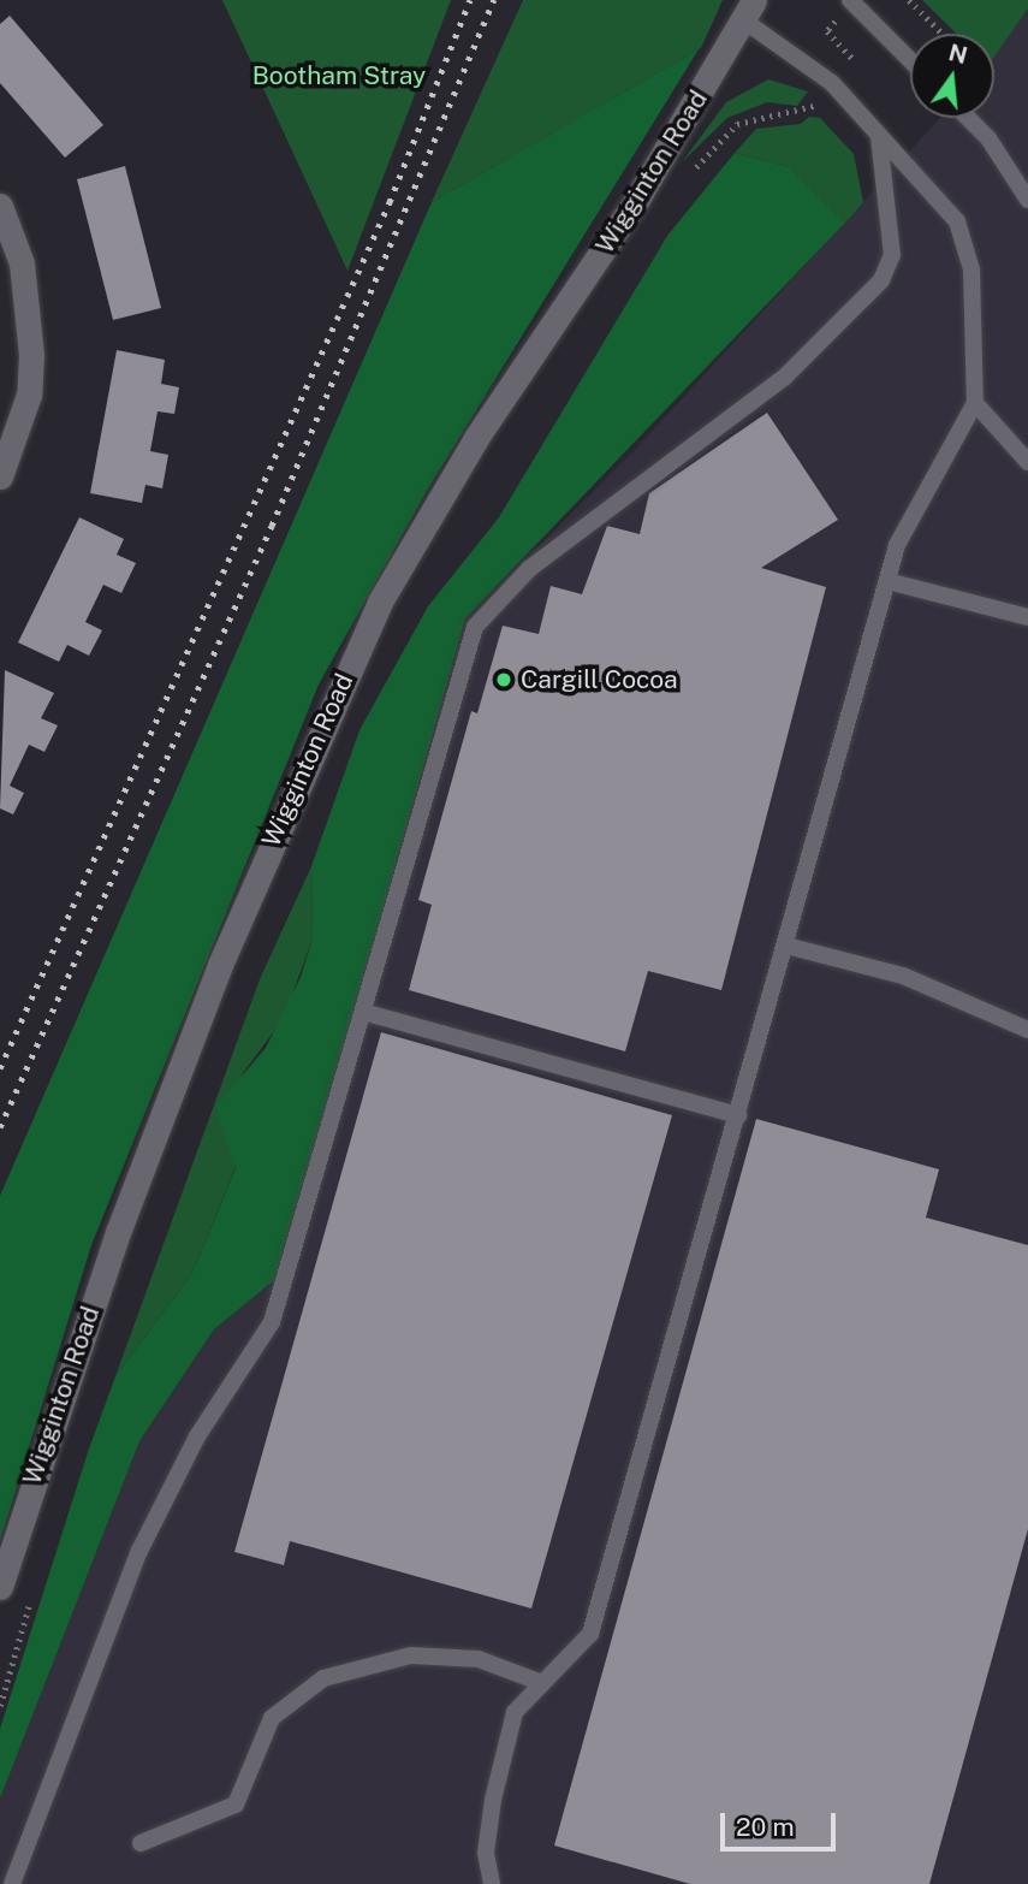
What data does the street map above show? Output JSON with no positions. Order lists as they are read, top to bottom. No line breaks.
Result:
{"streets":{"main road":["Wigginton Road"]},"parks":["Bootham Stray"],"places":["Cargill Cocoa"],"scale_bar":"20 m","north":"top"}
